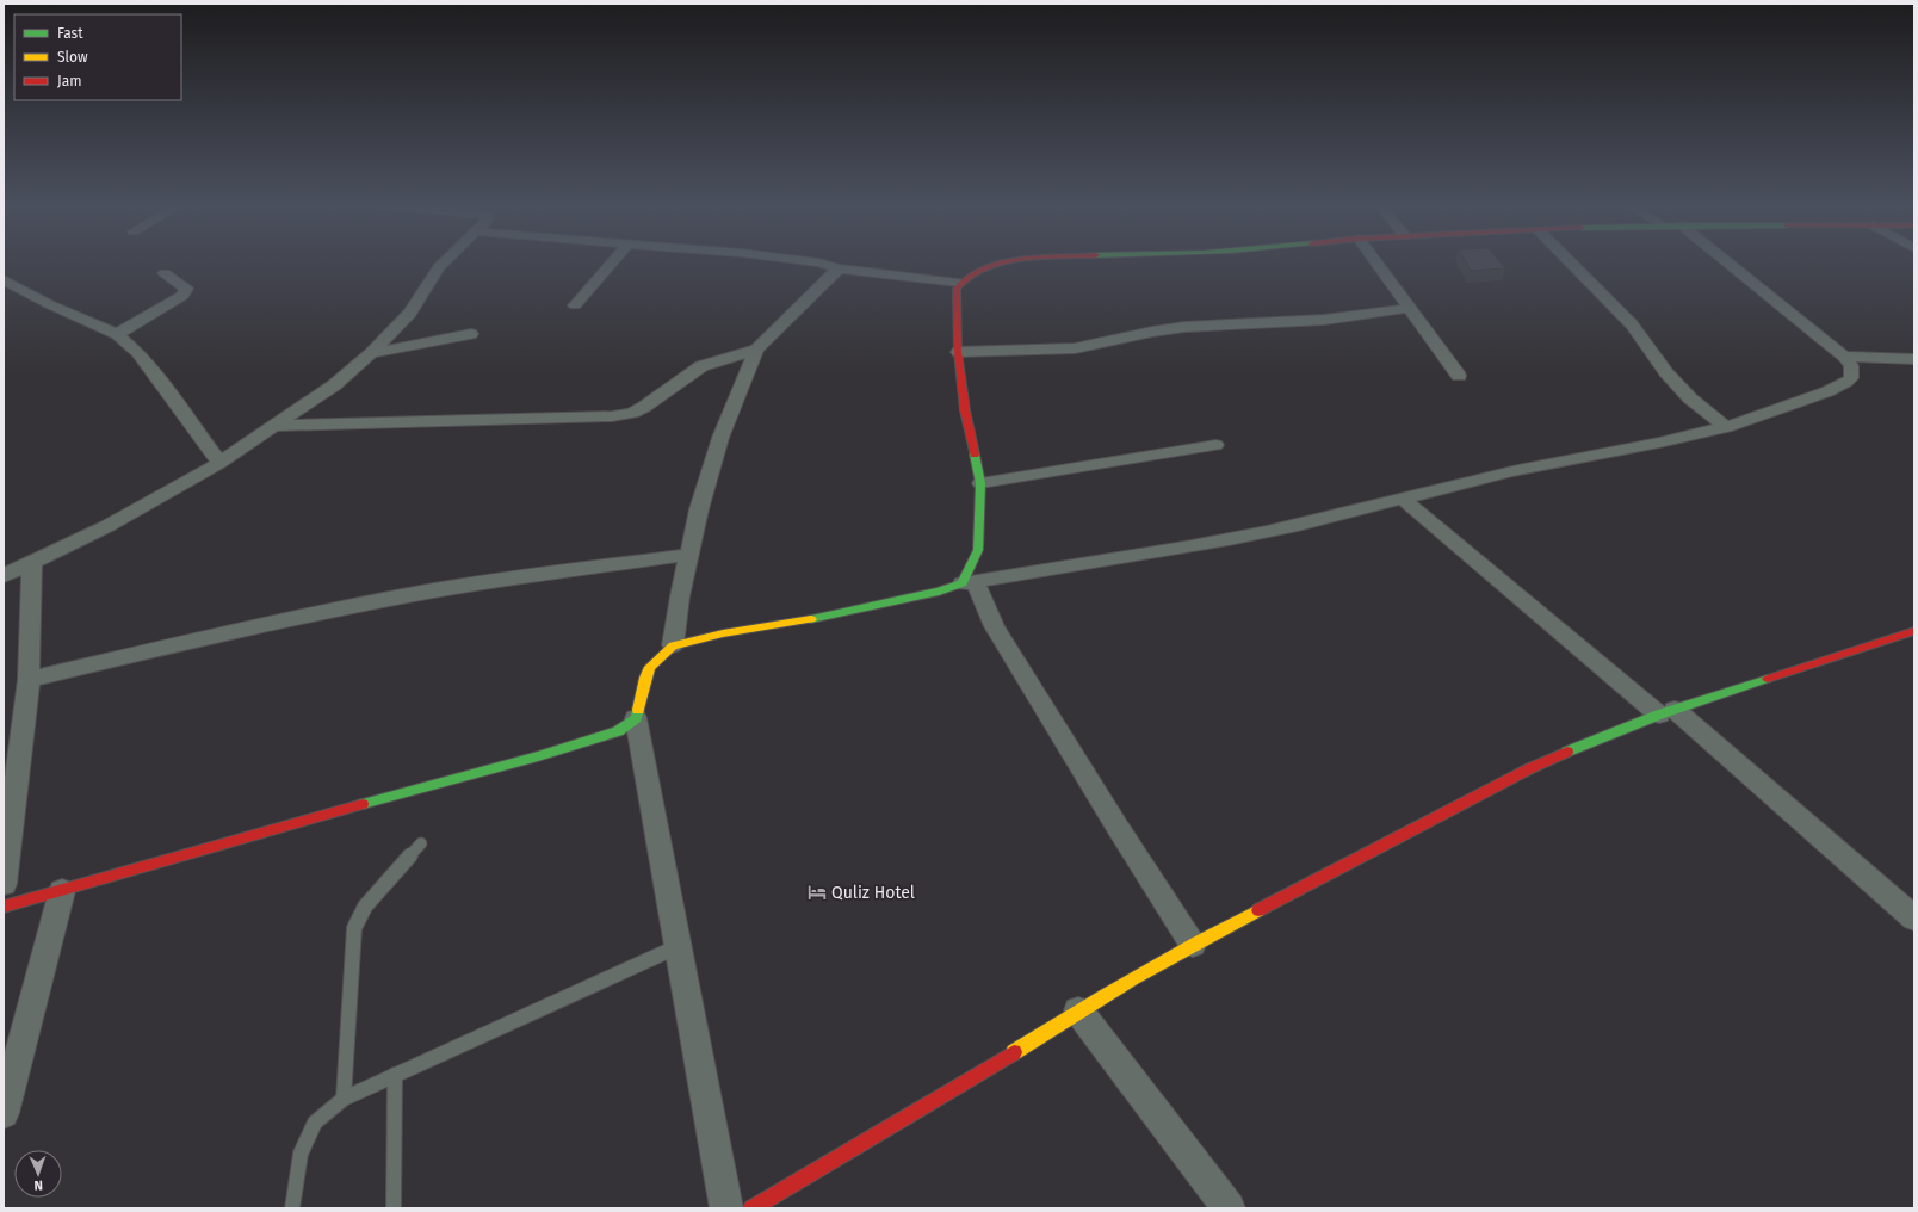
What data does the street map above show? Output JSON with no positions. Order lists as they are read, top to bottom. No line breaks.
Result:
{"places":{"hotel":["Quliz Hotel"]},"legend":["Fast","Slow","Jam"],"north":"bottom"}
